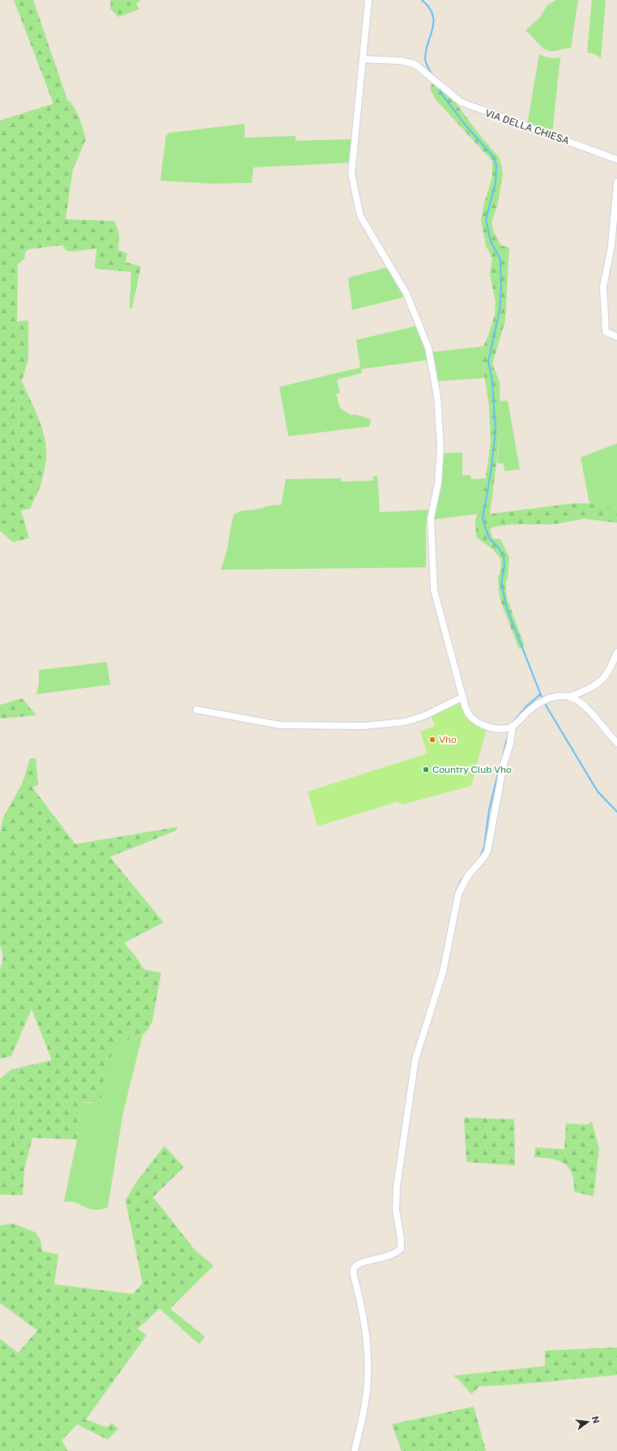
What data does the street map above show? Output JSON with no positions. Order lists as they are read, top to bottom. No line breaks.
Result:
{"streets":{"street":["VIA DELLA CHIESA"]},"places":["Vho","Country Club Vho"],"north":"right"}
